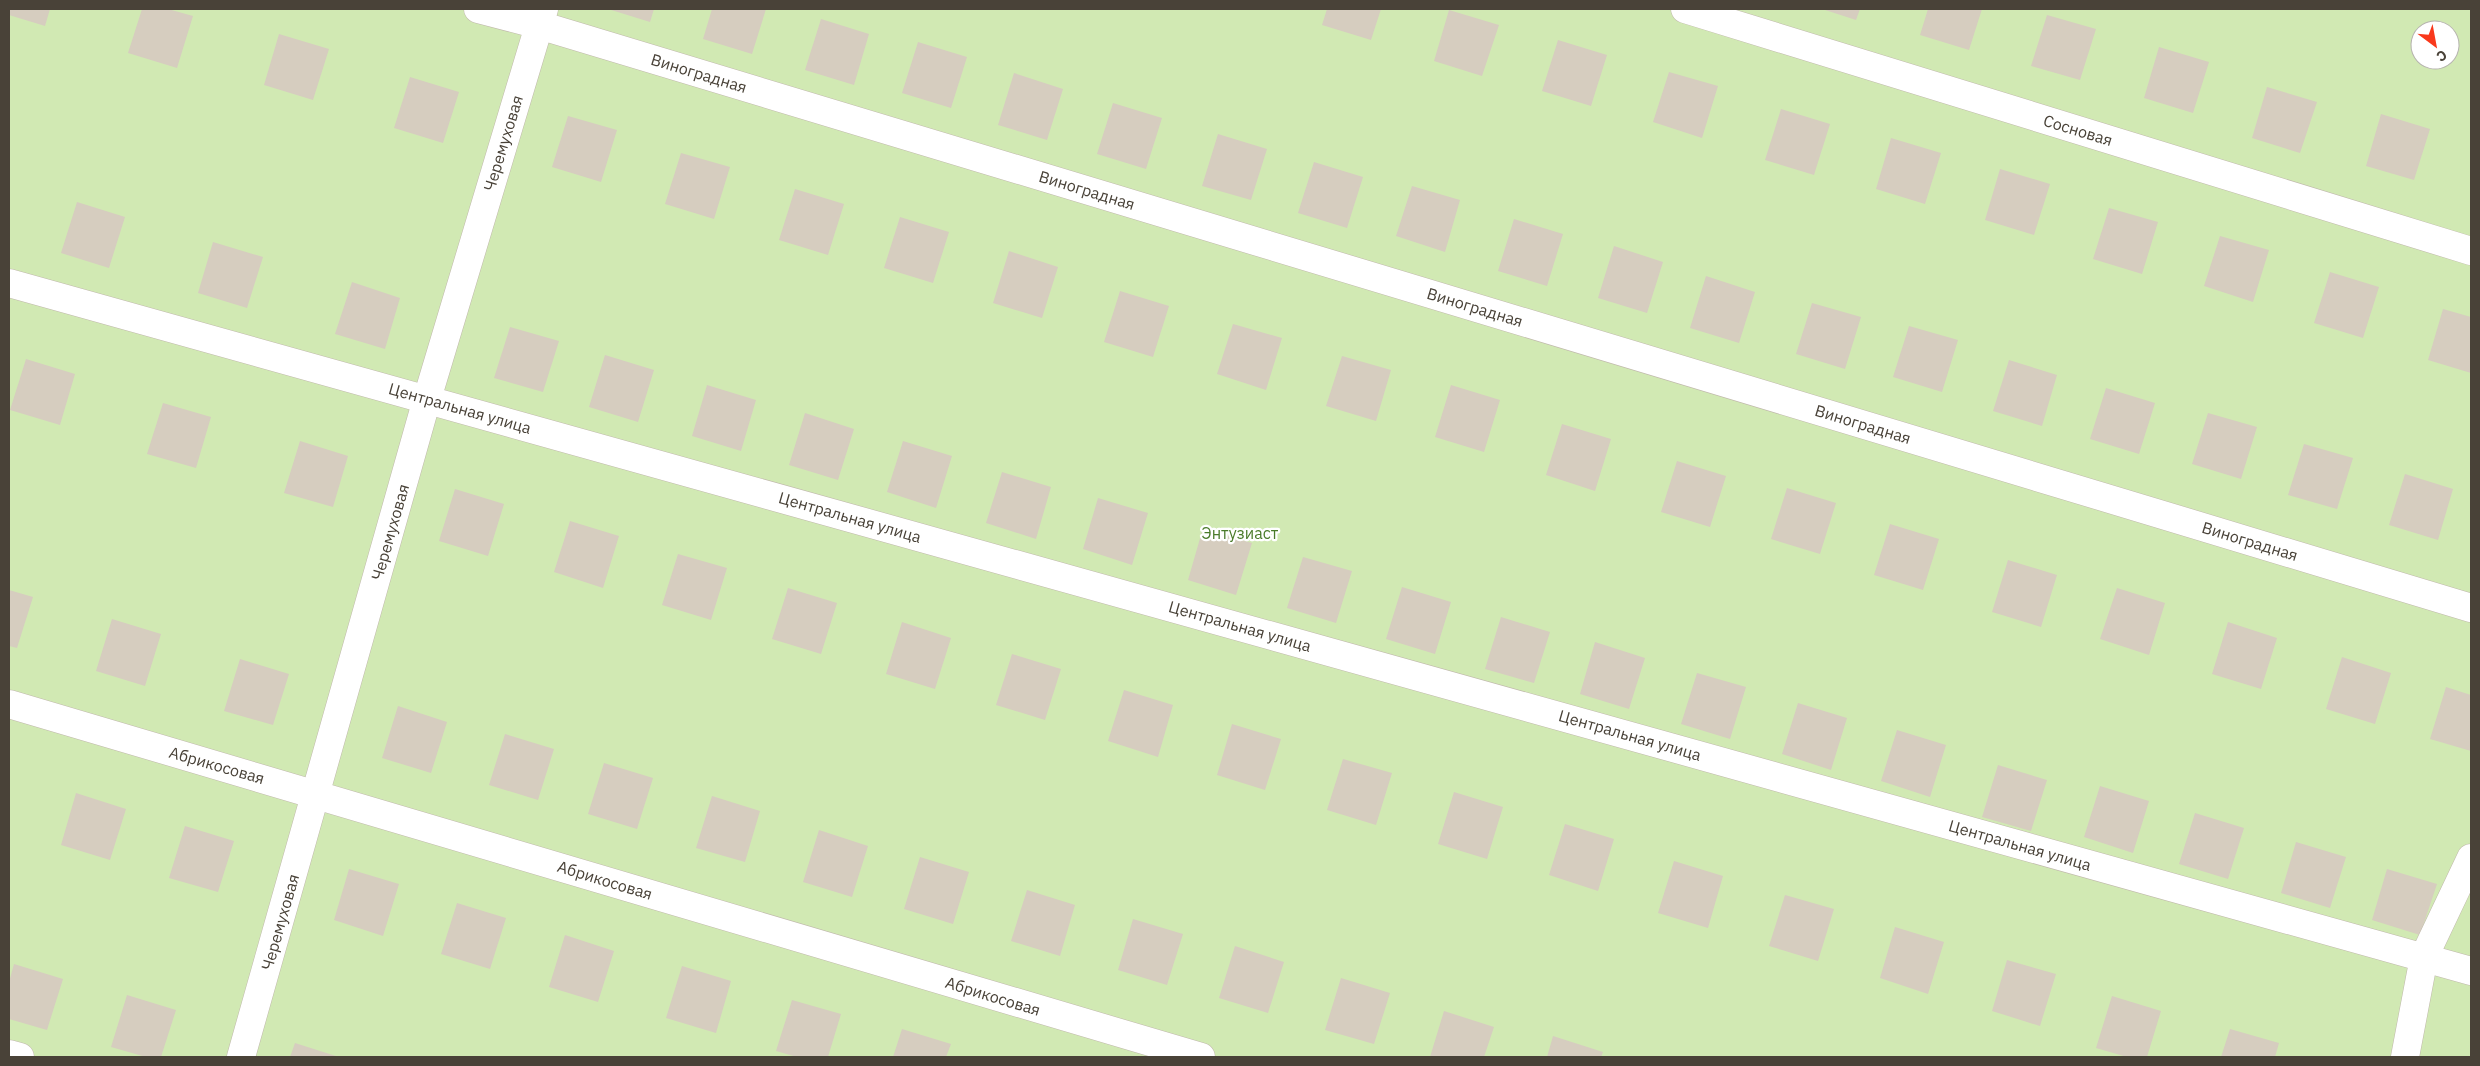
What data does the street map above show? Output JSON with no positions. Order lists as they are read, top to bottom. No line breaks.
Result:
{"streets":{"street":["Виноградная","Сосновая","Черемуховая","Центральная улица","Абрикосовая"]},"crossings":[["Виноградная","Черемуховая"],["Черемуховая","Центральная улица"],["Черемуховая","Абрикосовая"]],"parks":["Энтузиаст"],"north":"bottom right"}
